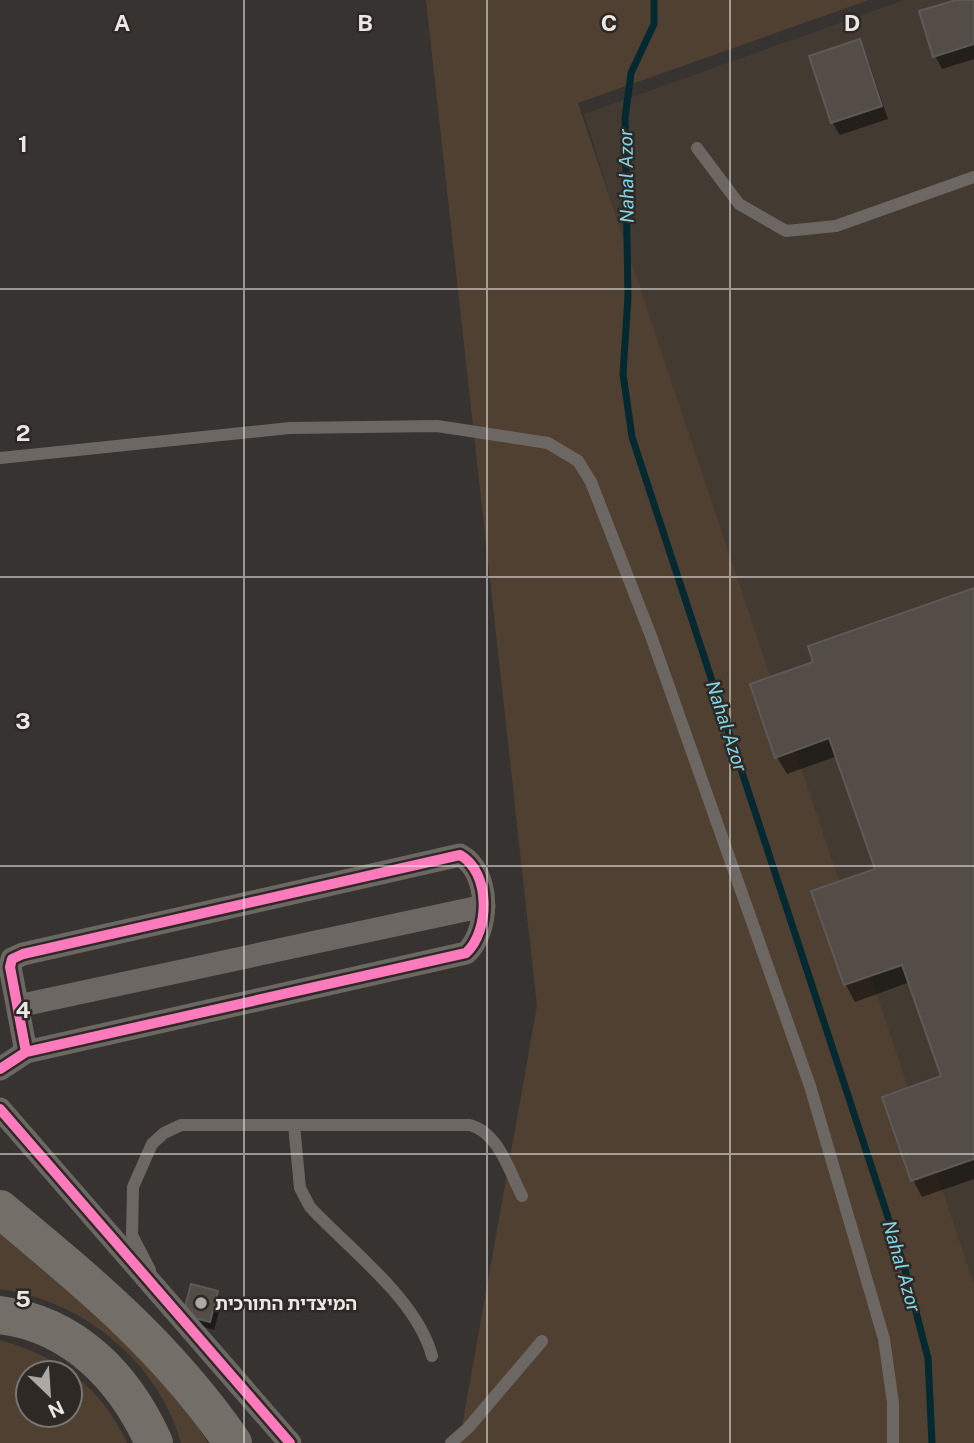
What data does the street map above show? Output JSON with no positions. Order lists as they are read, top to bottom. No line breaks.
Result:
{"water":["Nahal Azor"],"places":["המיצדית התורכית"],"north":"bottom right","grid":{"columns":["A","B","C","D"],"rows":["1","2","3","4","5"]}}
